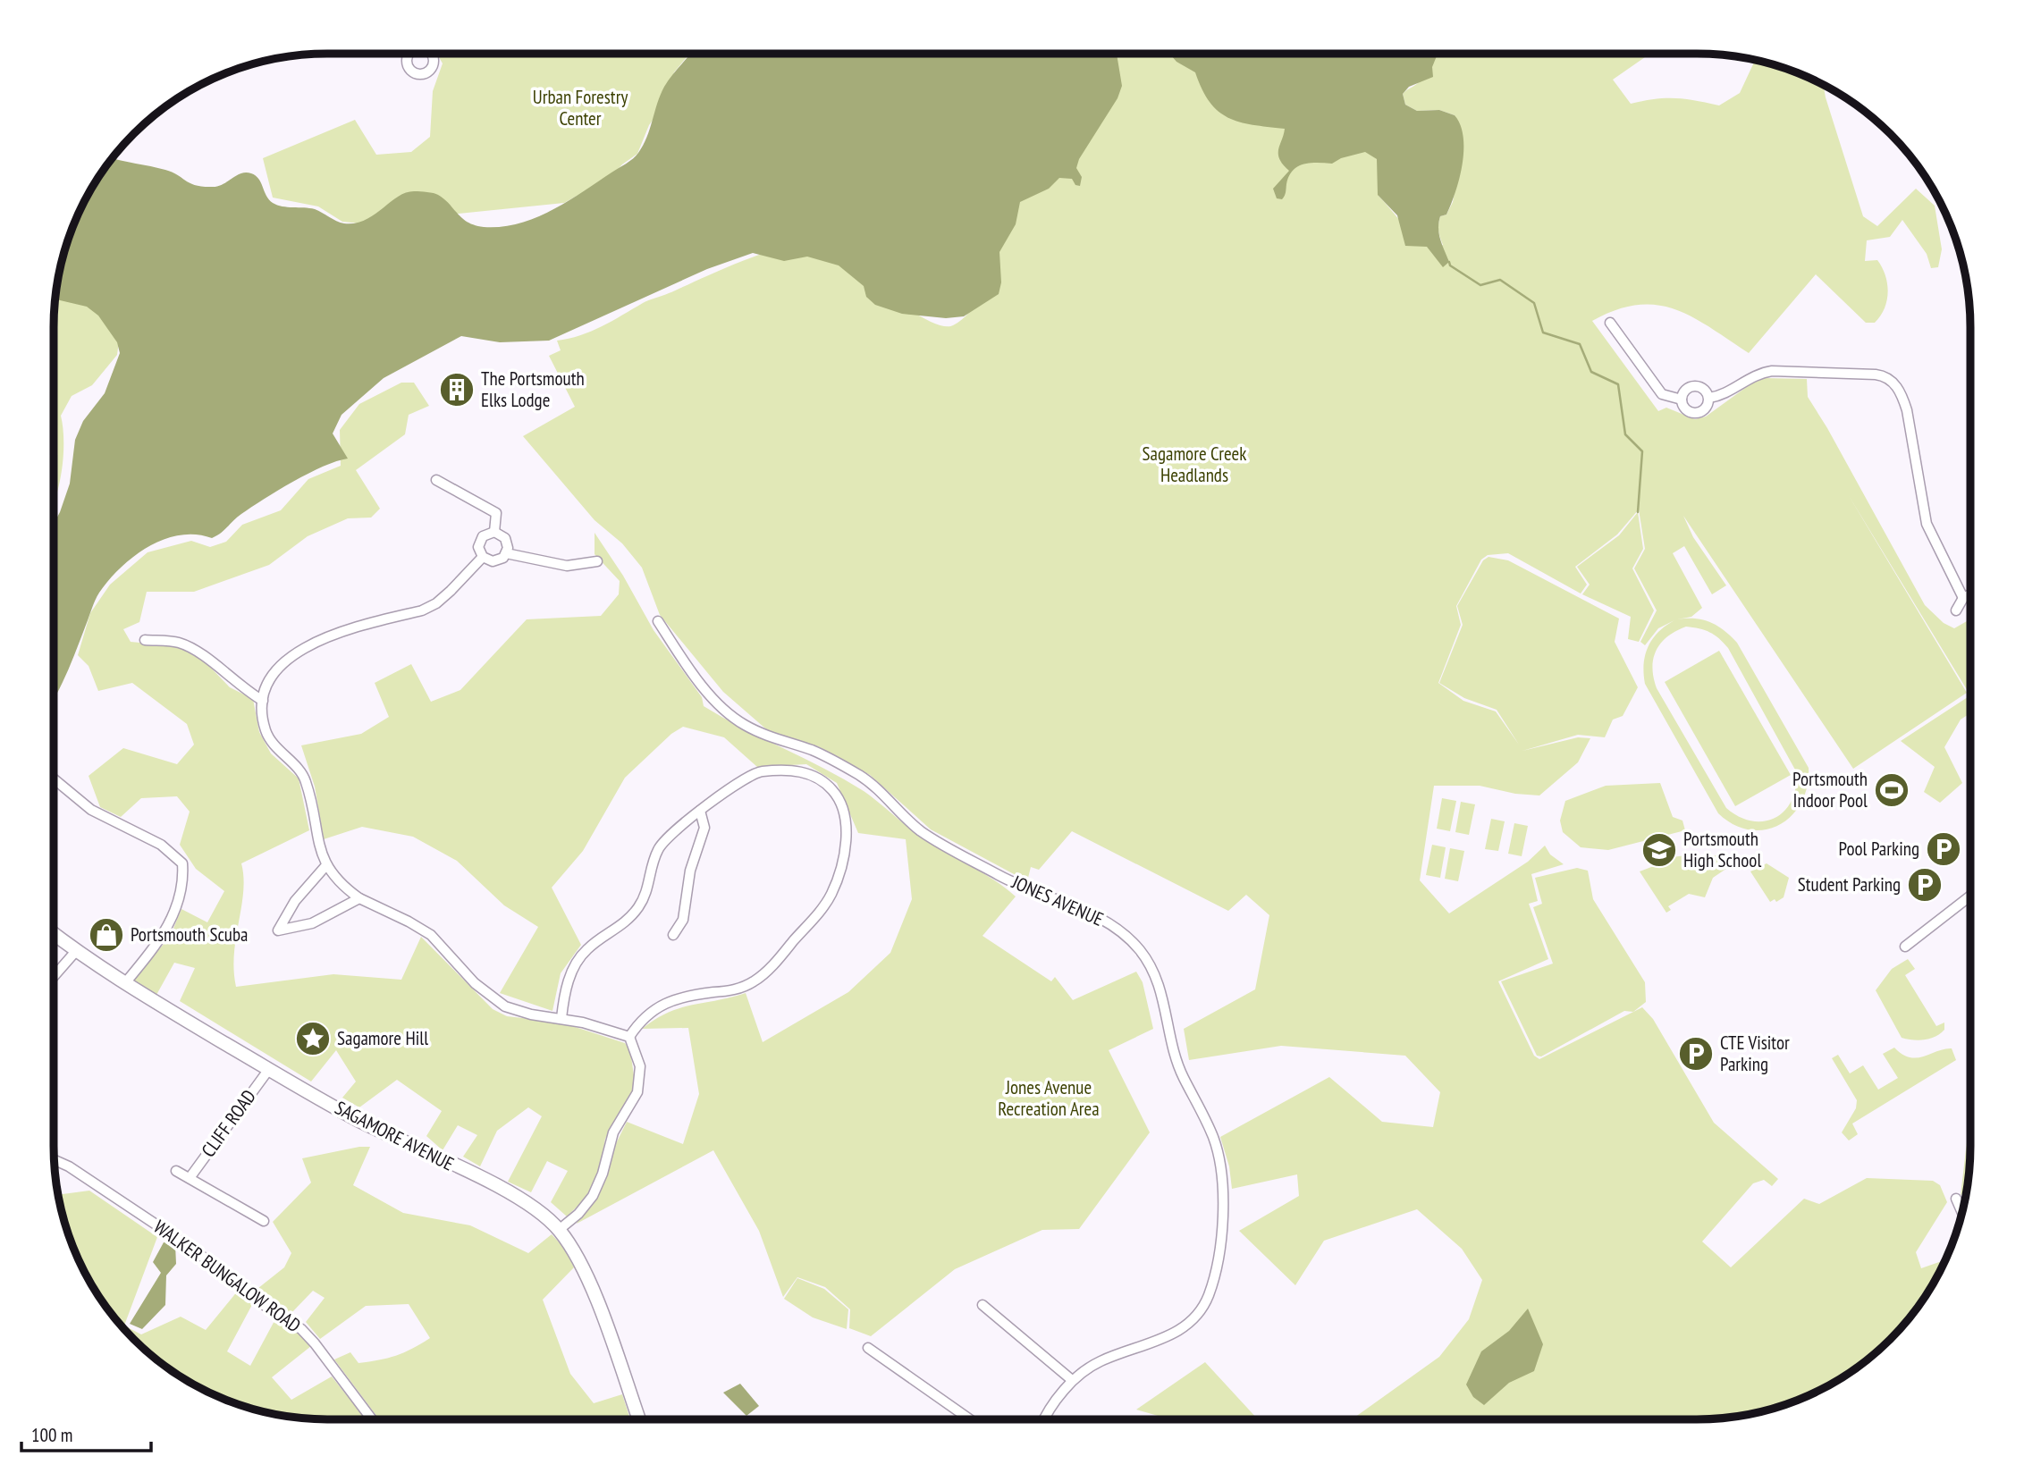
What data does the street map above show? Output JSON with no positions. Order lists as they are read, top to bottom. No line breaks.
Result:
{"streets":{"main road":["SAGAMORE AVENUE"],"street":["JONES AVENUE","CLIFF ROAD","WALKER BUNGALOW ROAD"]},"crossings":[["CLIFF ROAD","SAGAMORE AVENUE"]],"parks":["Urban Forestry Center","Sagamore Creek Headlands","Jones Avenue Recreation Area"],"places":{"building":["The Portsmouth Elks Lodge"],"sports":["Portsmouth Indoor Pool"],"parking":["Pool Parking","Student Parking","CTE Visitor Parking"],"school or university":["Portsmouth High School"],"shop":["Portsmouth Scuba"],"place":["Sagamore Hill"]},"scale_bar":"100 m"}
